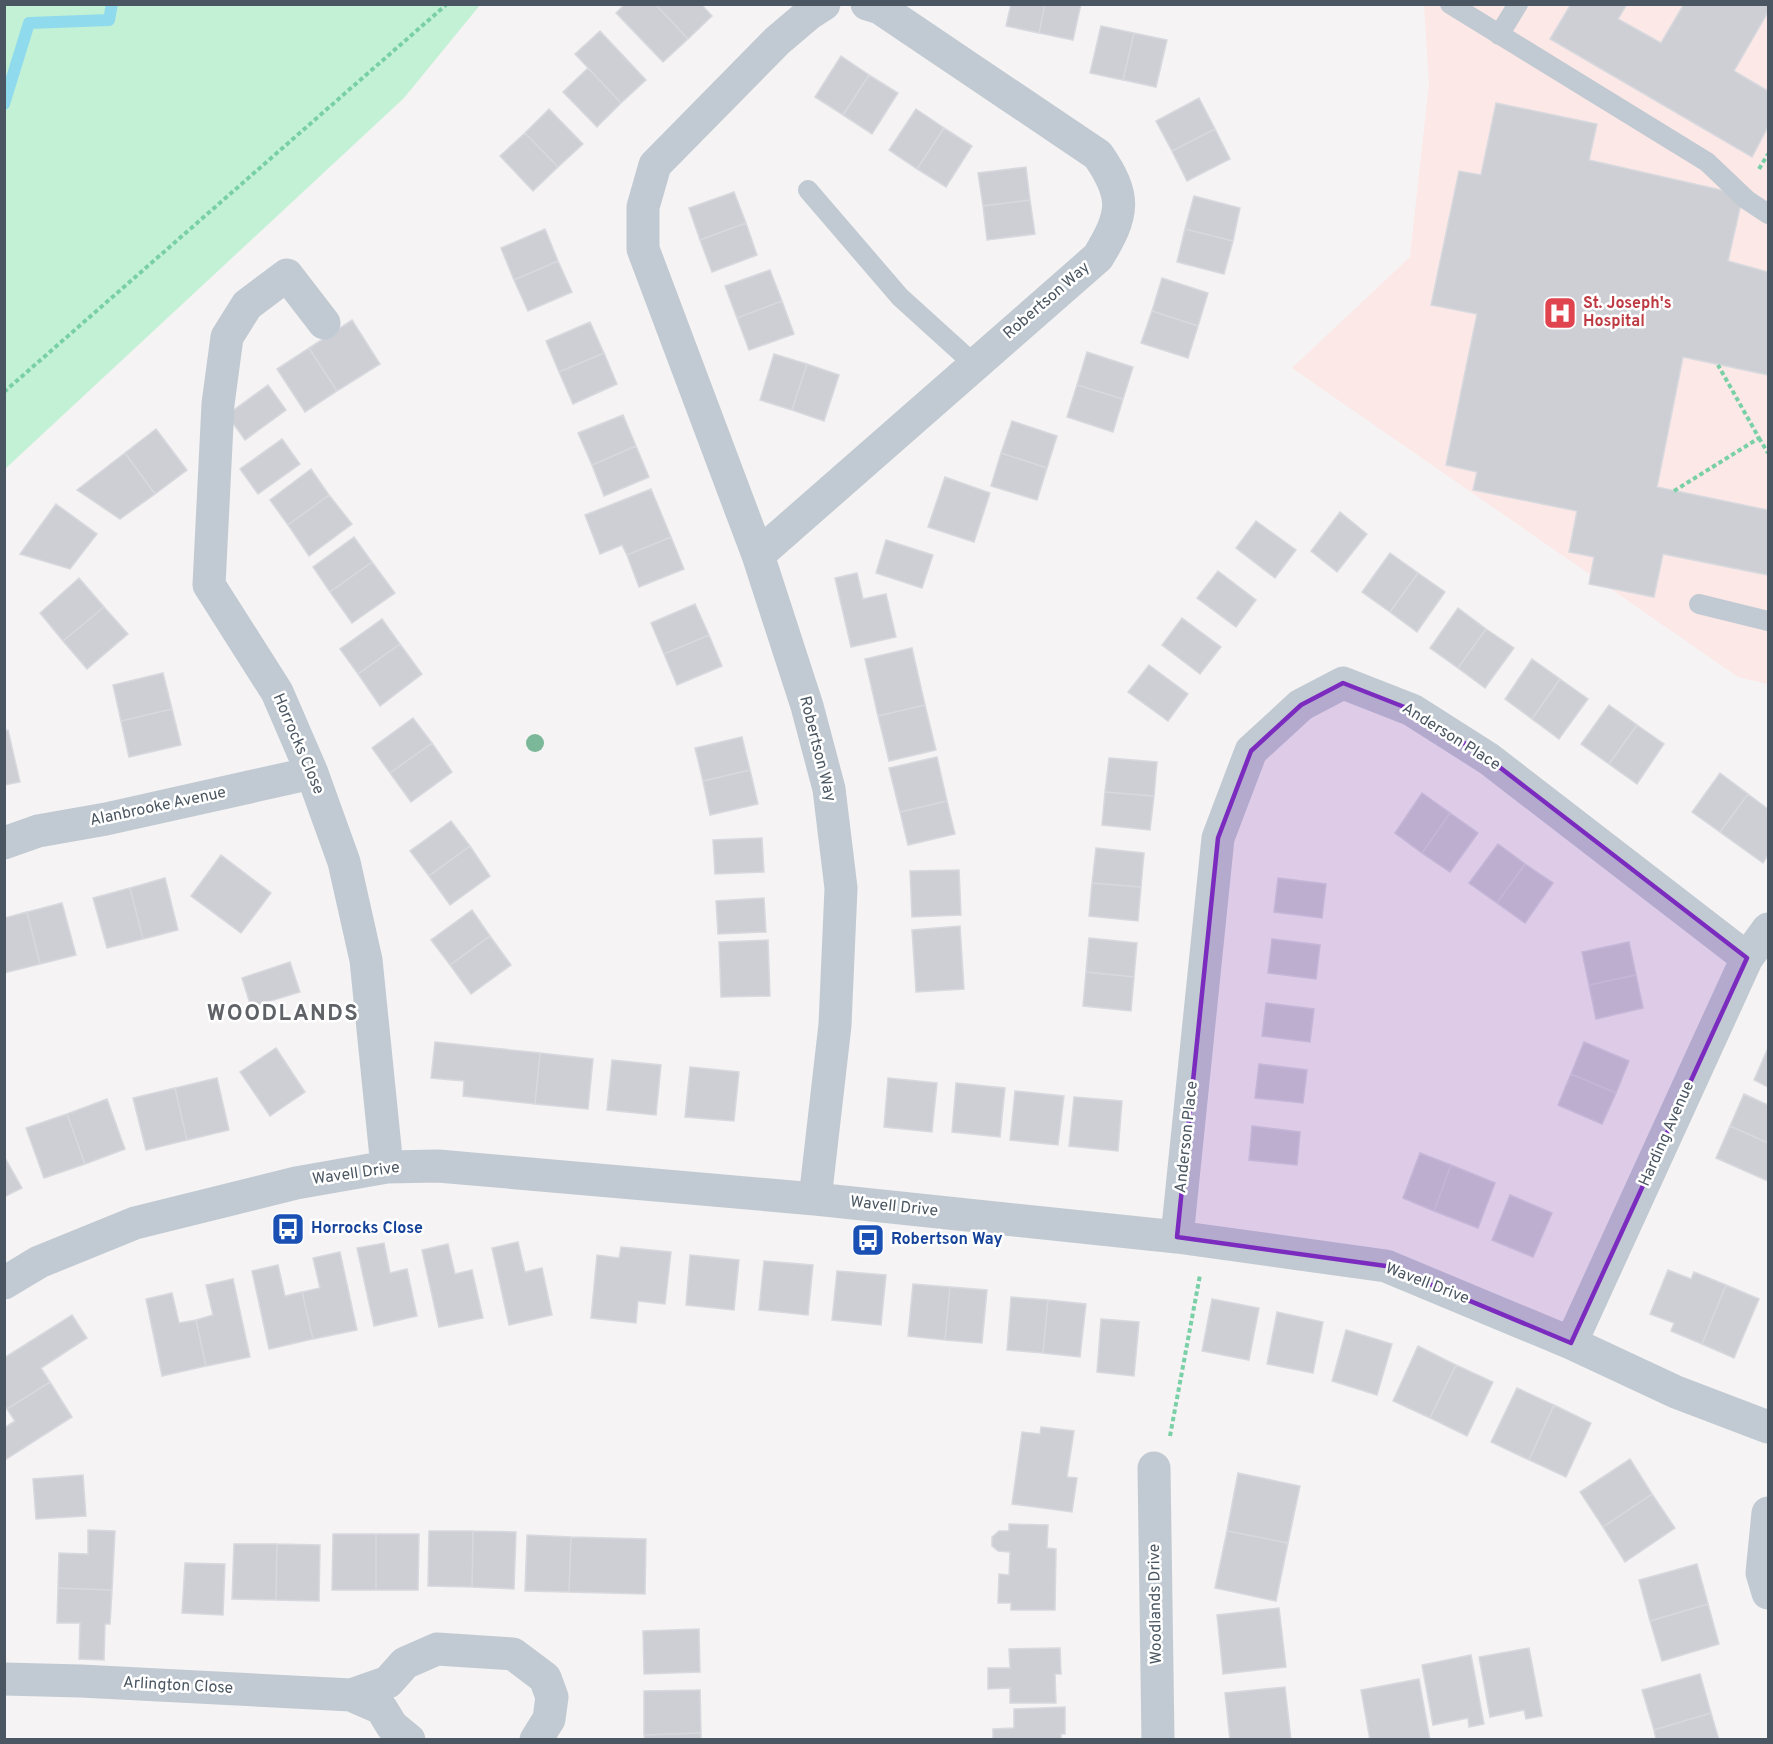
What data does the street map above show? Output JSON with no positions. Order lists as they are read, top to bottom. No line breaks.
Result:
{"streets":{"street":["Robertson Way","Anderson Place","Horrocks Close","Alanbrooke Avenue","Harding Avenue","Wavell Drive","Woodlands Drive","Arlington Close"]},"crossings":[["Robertson Way","Wavell Drive"],["Anderson Place","Harding Avenue"],["Anderson Place","Wavell Drive"],["Horrocks Close","Alanbrooke Avenue"],["Horrocks Close","Wavell Drive"],["Harding Avenue","Wavell Drive"]],"districts":["WOODLANDS"],"places":{"hospital":["St. Joseph's Hospital"],"bus stop":["Horrocks Close","Robertson Way"]}}
